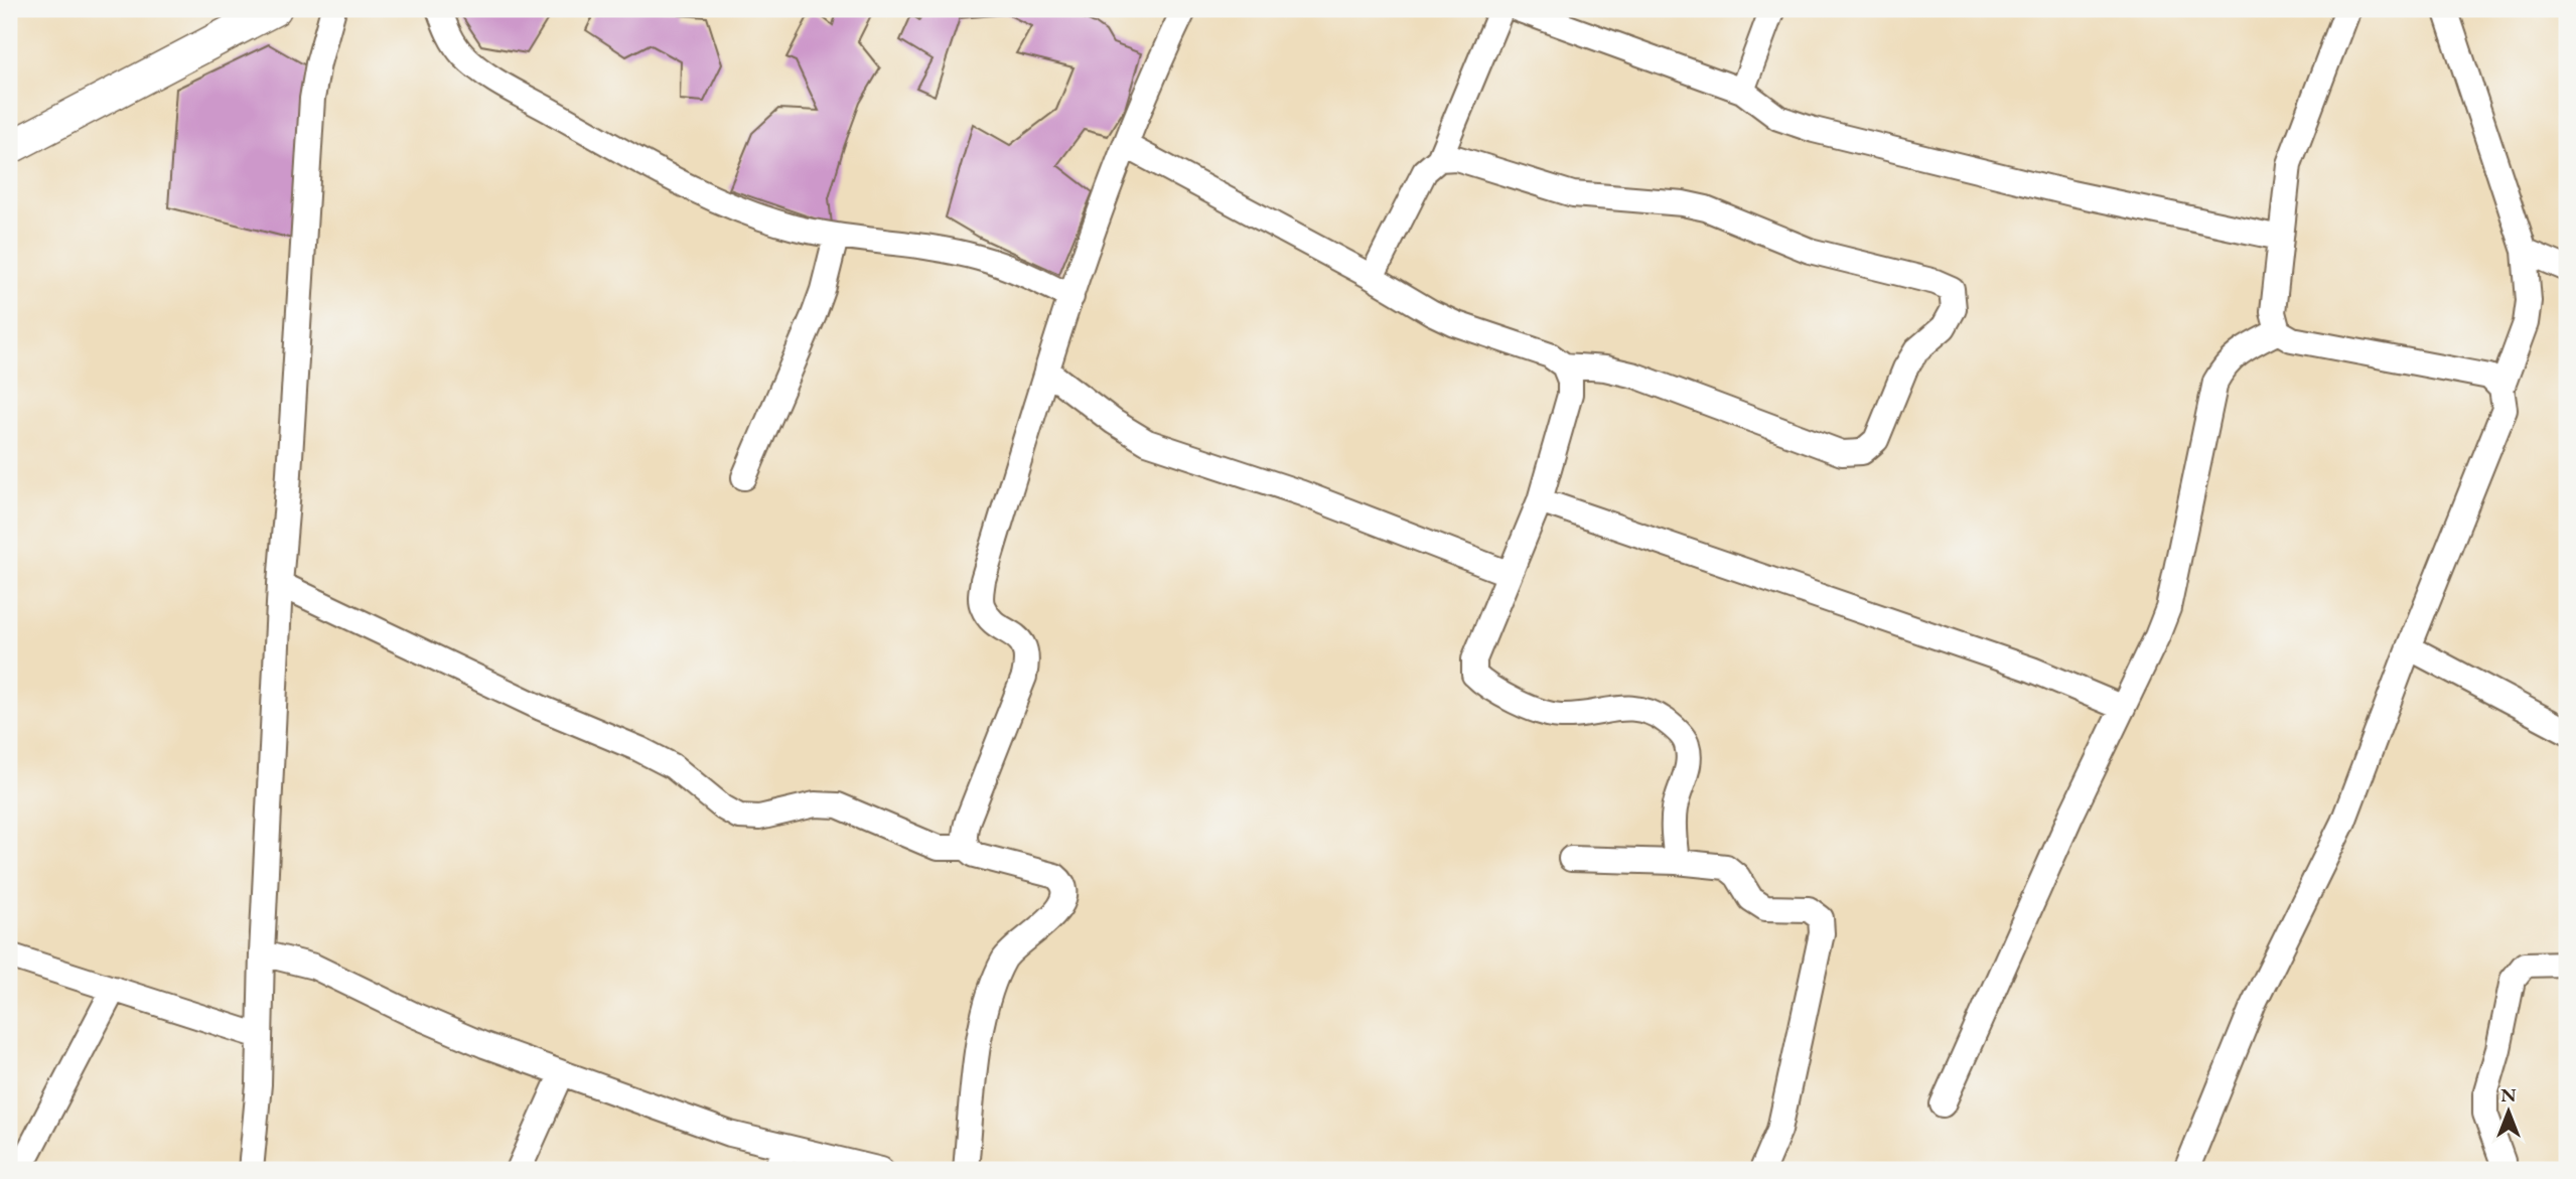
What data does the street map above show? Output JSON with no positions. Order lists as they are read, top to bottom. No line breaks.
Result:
{"north":"top"}
